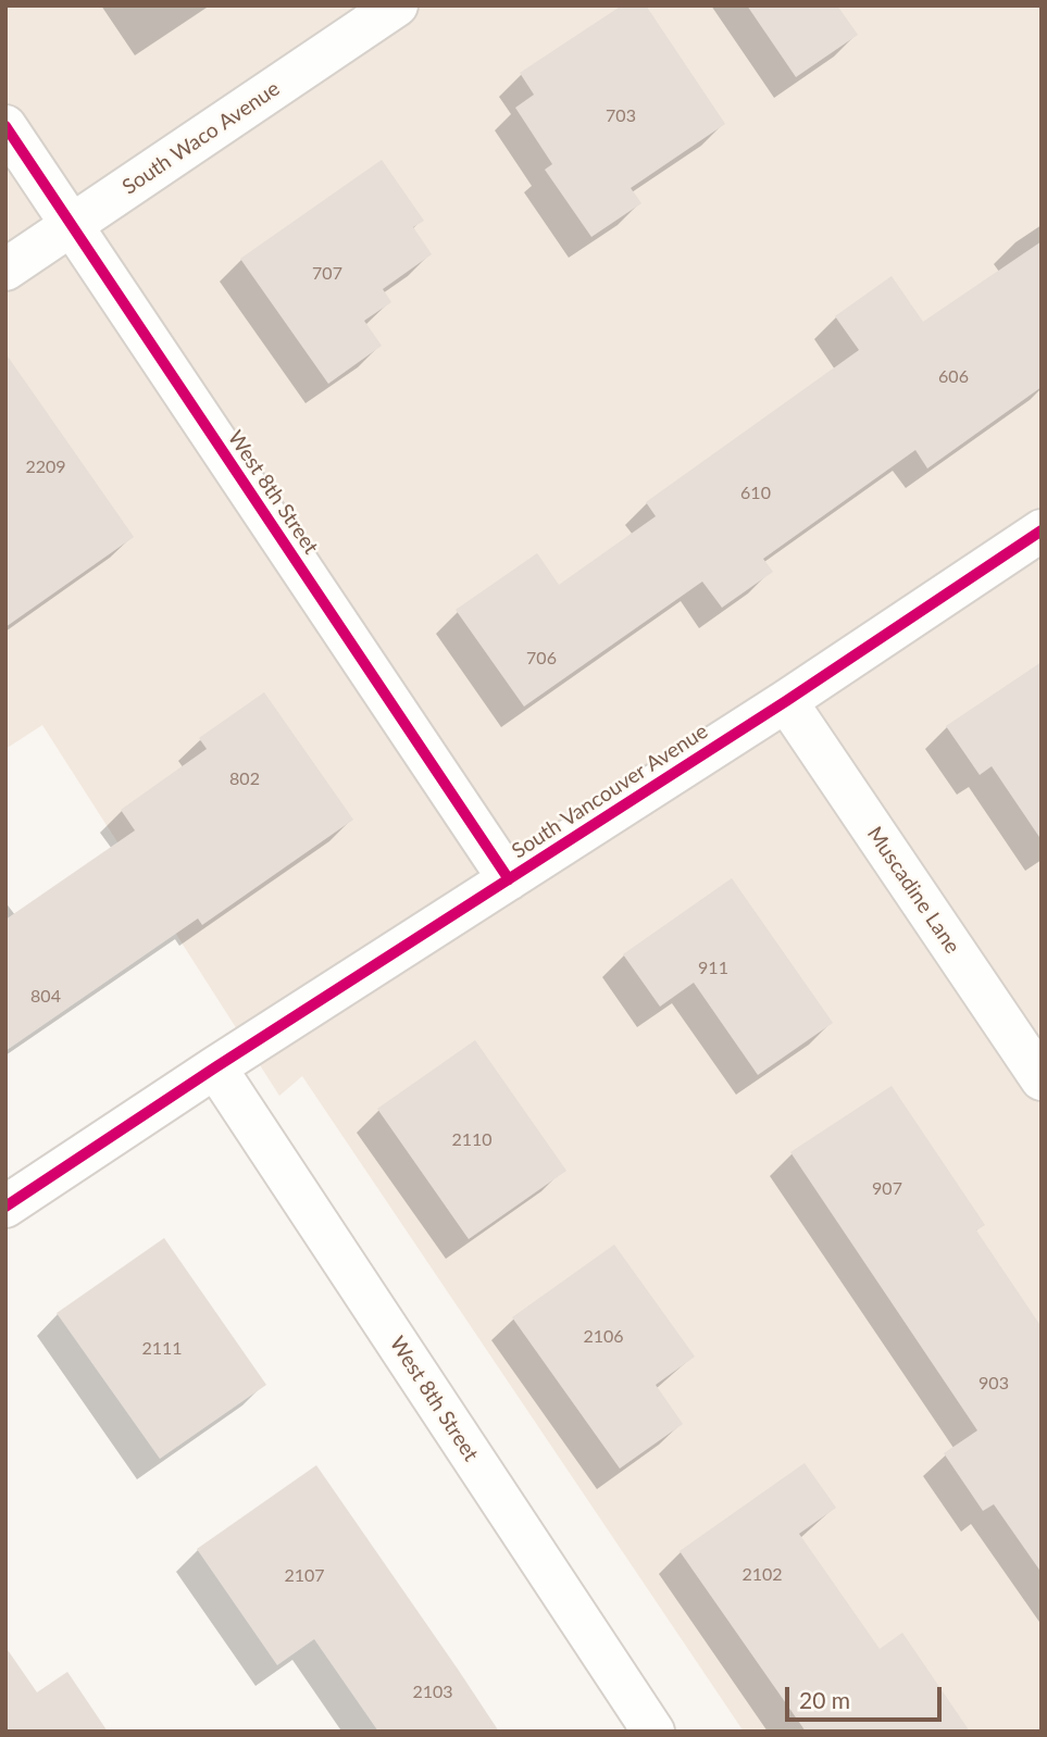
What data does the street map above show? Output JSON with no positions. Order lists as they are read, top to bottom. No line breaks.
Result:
{"streets":{"street":["South Waco Avenue","West 8th Street","South Vancouver Avenue","Muscadine Lane"]},"crossings":[["South Waco Avenue","West 8th Street"],["West 8th Street","South Vancouver Avenue"],["South Vancouver Avenue","Muscadine Lane"]],"house_numbers":["703","707","606","2209","610","706","802","911","804","2110","907","2106","2111","903","2102","2107","2103"],"scale_bar":"20 m"}
